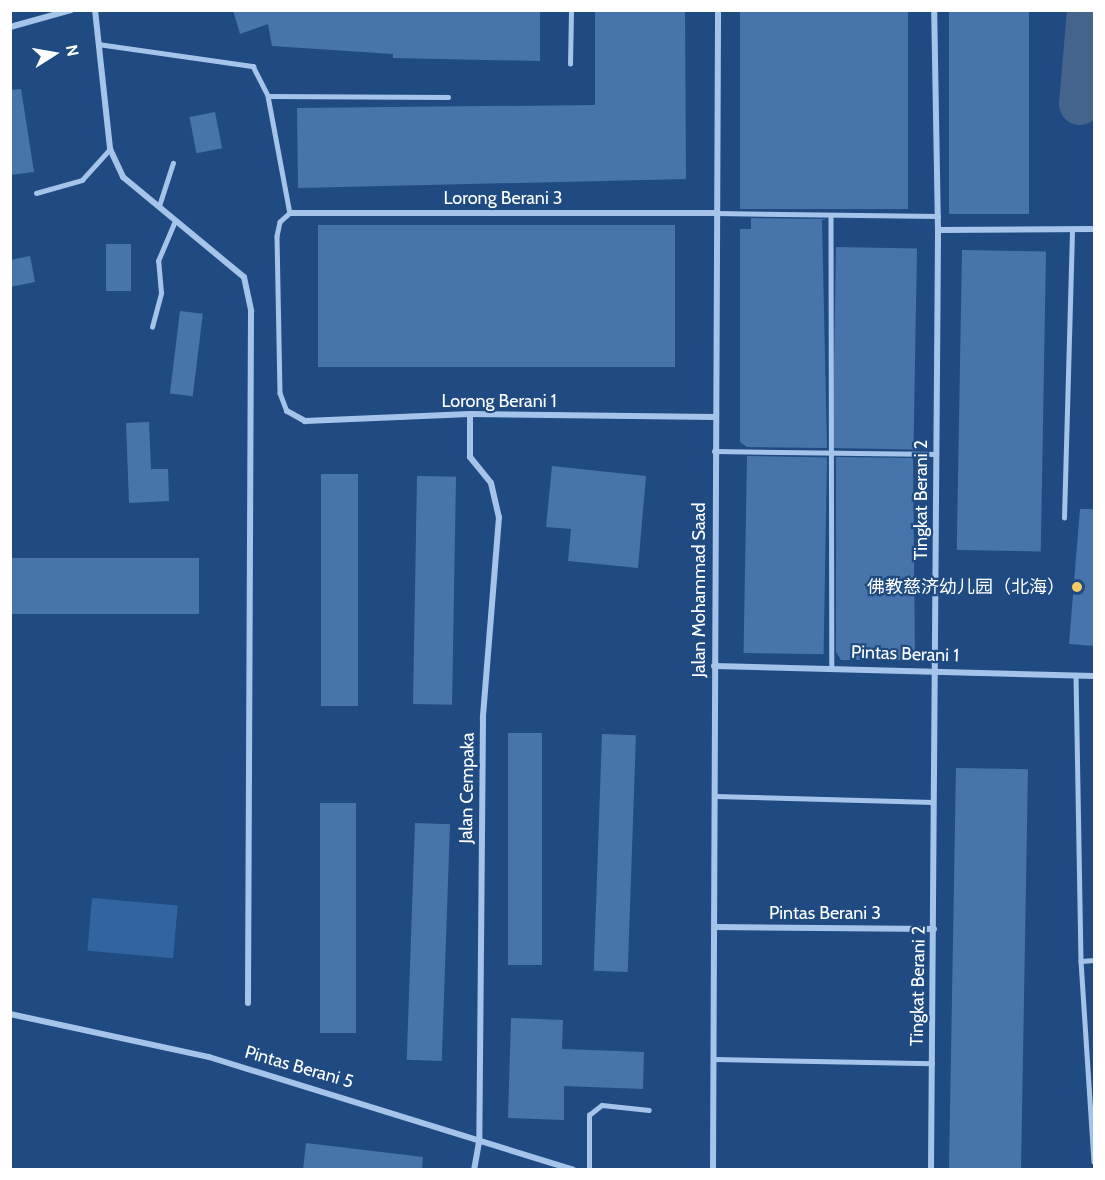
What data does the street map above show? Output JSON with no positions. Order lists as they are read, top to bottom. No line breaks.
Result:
{"streets":{"street":["Lorong Berani 3","Lorong Berani 1","Tingkat Berani 2","Jalan Mohammad Saad","Pintas Berani 1","Jalan Cempaka","Pintas Berani 3","Pintas Berani 5"]},"crossings":[["Lorong Berani 3","Jalan Mohammad Saad"],["Lorong Berani 1","Jalan Mohammad Saad"],["Lorong Berani 1","Jalan Cempaka"],["Tingkat Berani 2","Pintas Berani 1"],["Tingkat Berani 2","Pintas Berani 3"],["Jalan Mohammad Saad","Pintas Berani 1"],["Jalan Mohammad Saad","Pintas Berani 3"],["Jalan Cempaka","Pintas Berani 5"]],"places":["佛教慈济幼儿园（北海）"],"north":"right"}
